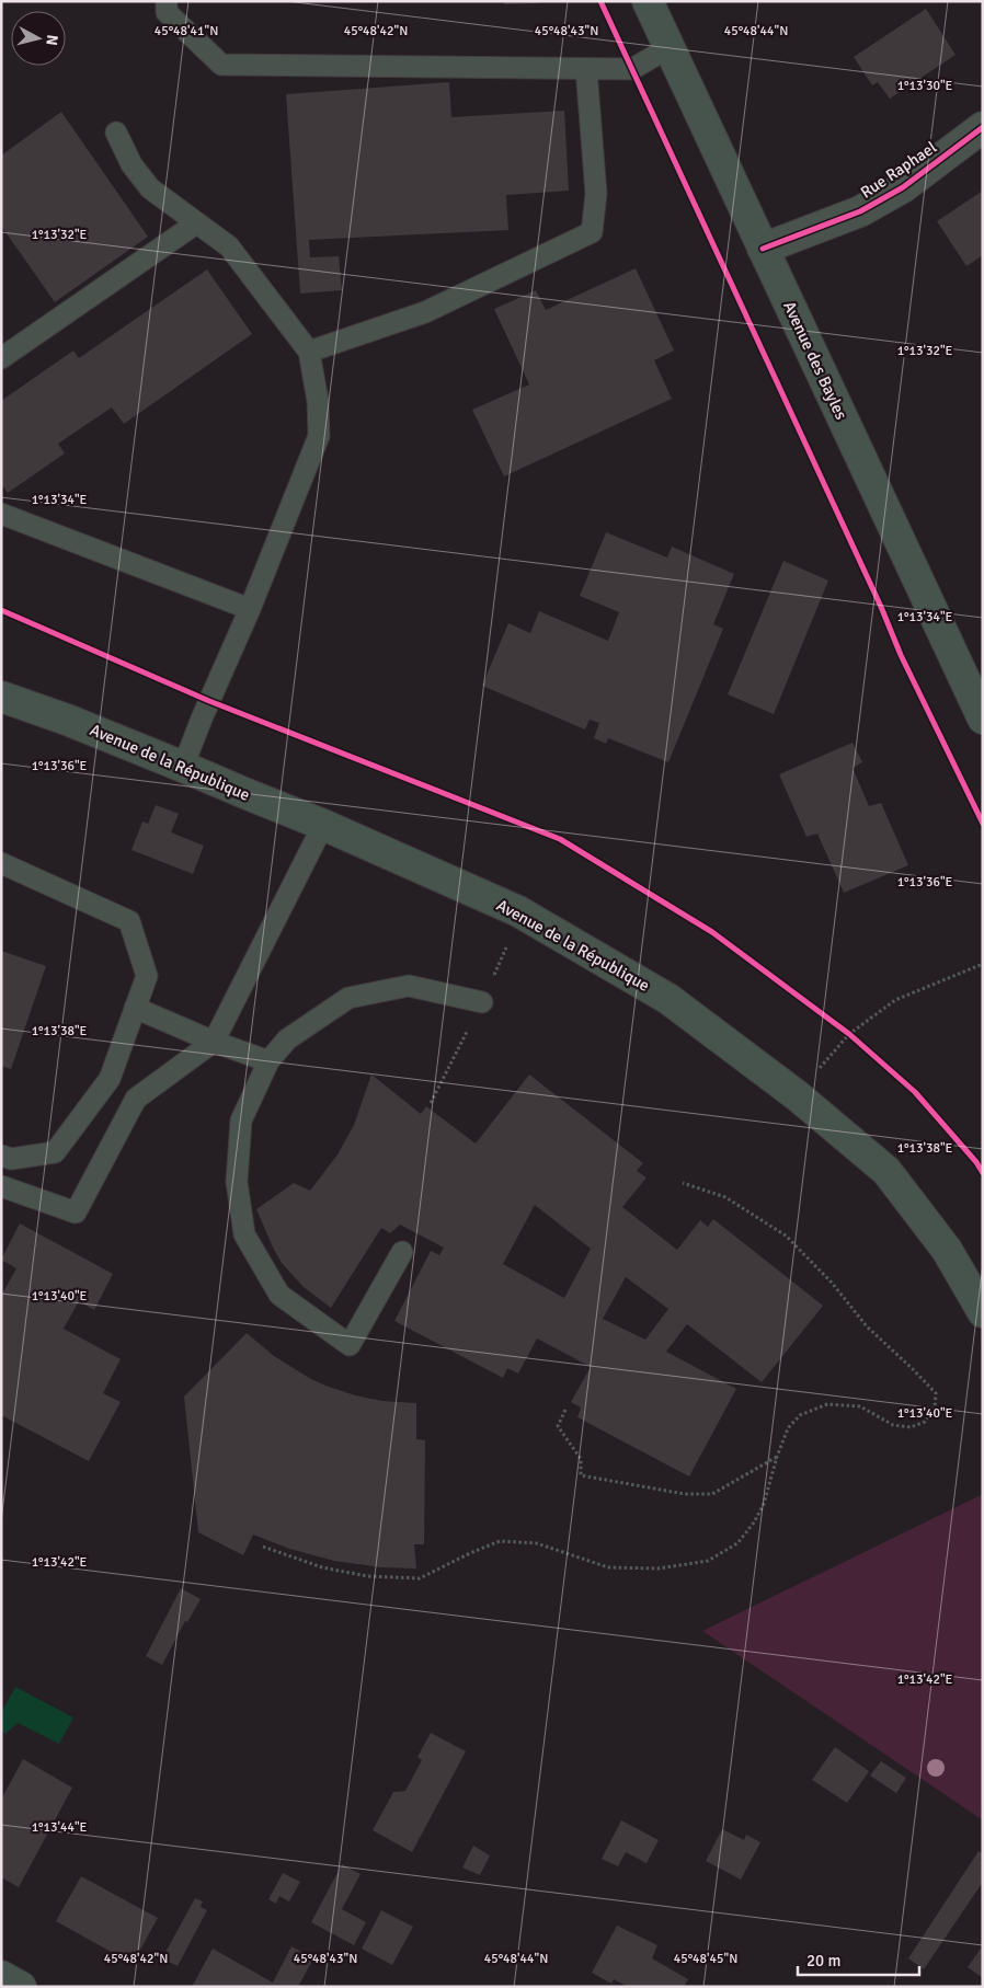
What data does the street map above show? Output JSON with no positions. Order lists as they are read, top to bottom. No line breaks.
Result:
{"streets":{"main road":["Avenue des Bayles","Avenue de la République"],"street":["Rue Raphael"]},"crossings":[["Rue Raphael","Avenue des Bayles"]],"scale_bar":"20 m","north":"right","coordinates":["45°48'41\"N","45°48'42\"N","45°48'43\"N","45°48'44\"N","1°13'30\"E","1°13'32\"E","1°13'34\"E","1°13'36\"E","1°13'38\"E","1°13'40\"E","1°13'42\"E","1°13'44\"E","45°48'45\"N"]}
